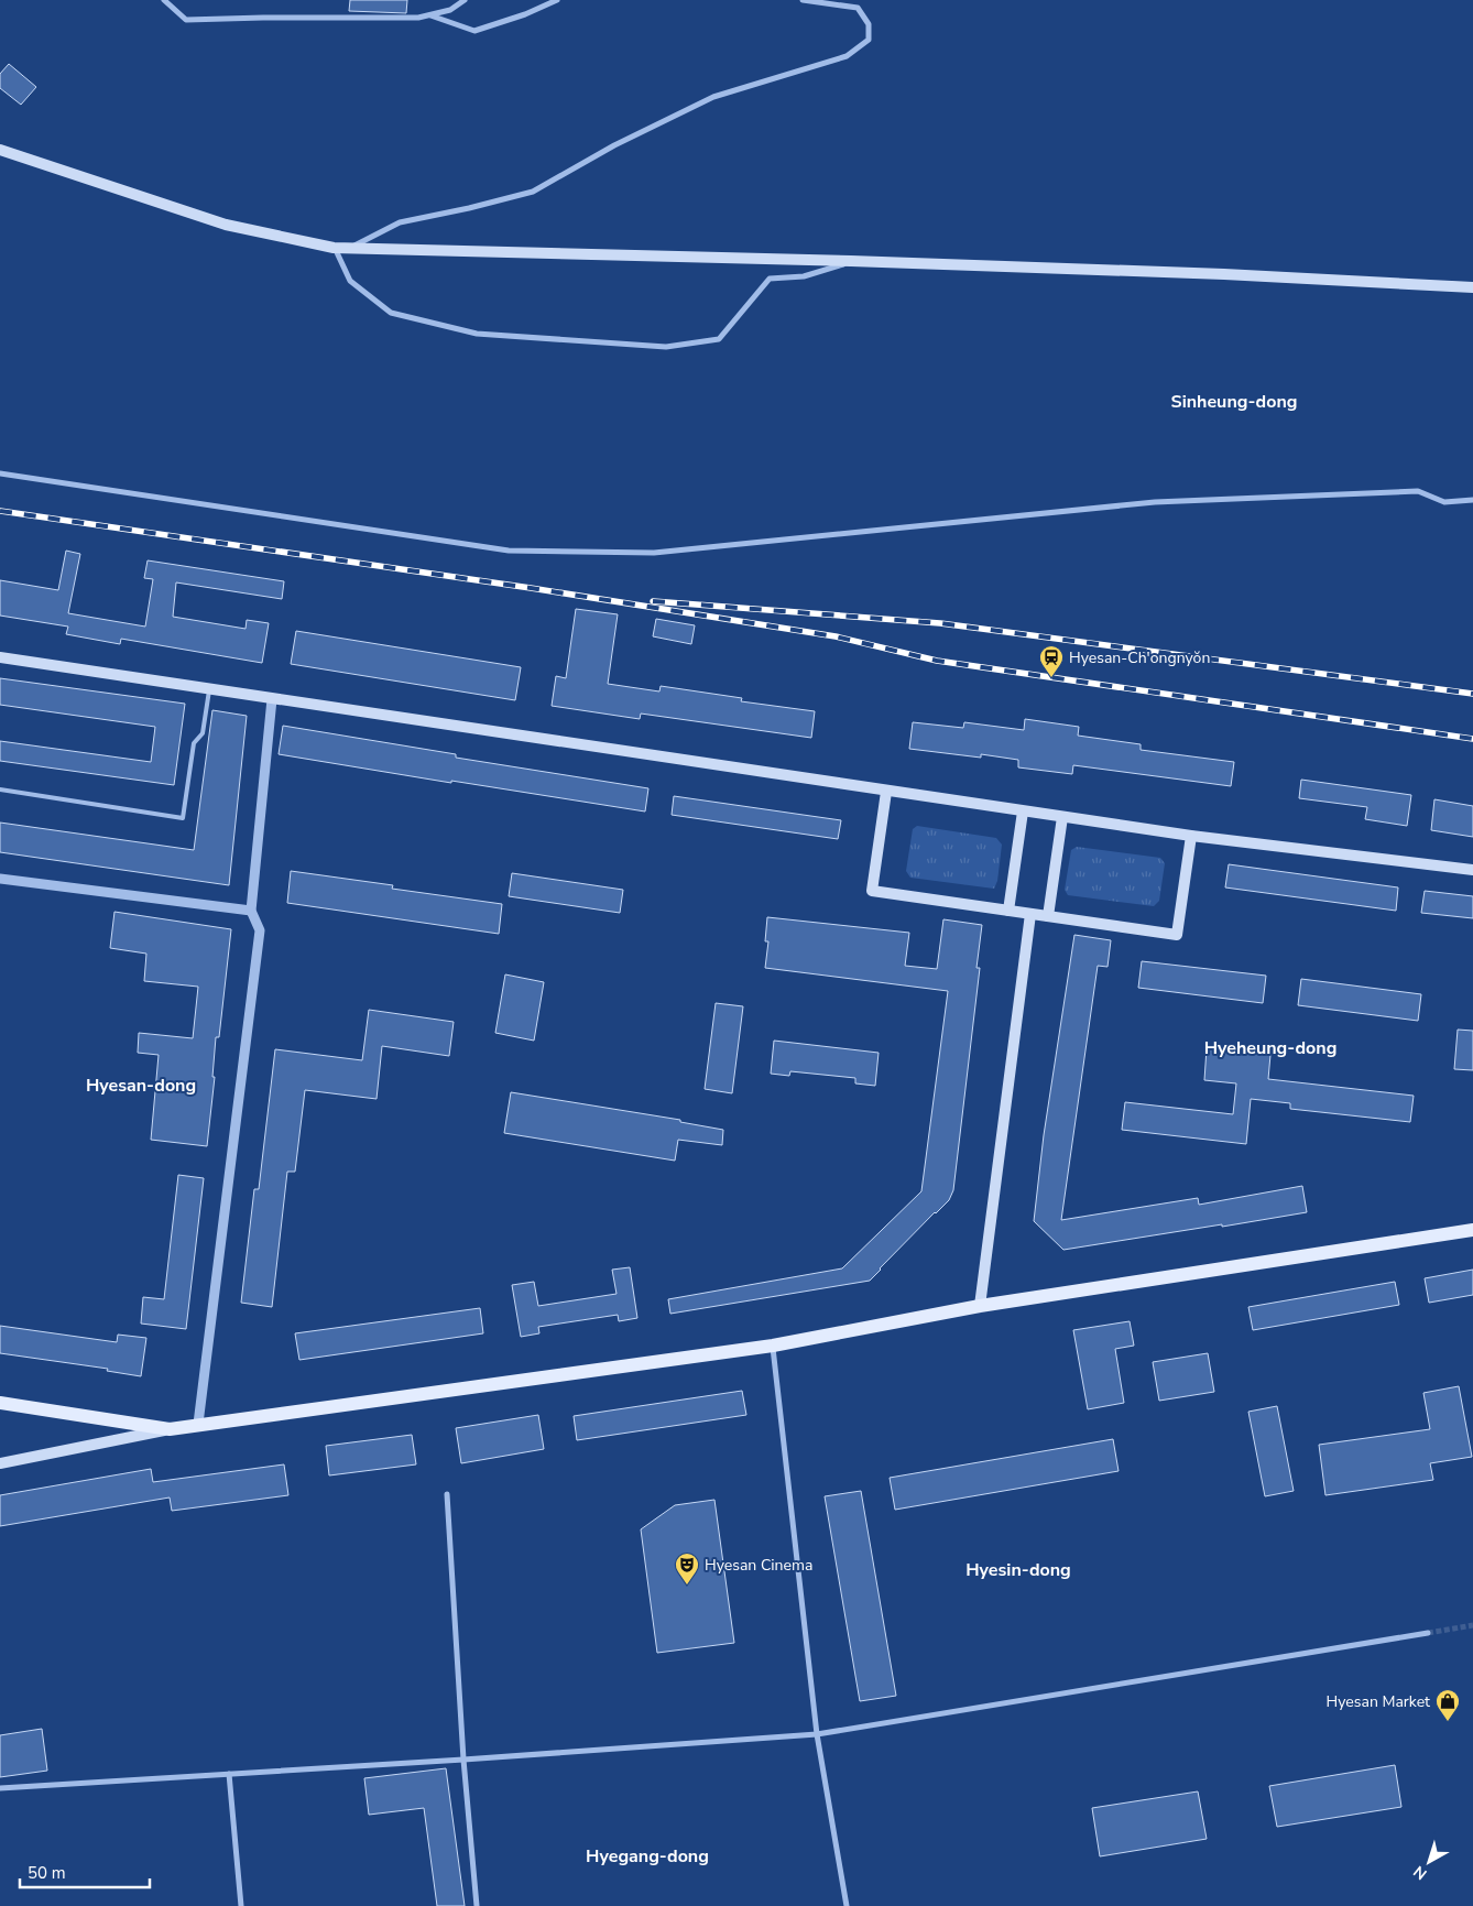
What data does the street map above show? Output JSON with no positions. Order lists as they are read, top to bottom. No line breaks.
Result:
{"districts":["Sinheung-dong","Hyeheung-dong","Hyesan-dong","Hyesin-dong","Hyegang-dong"],"places":{"station":["Hyesan-Ch'ongnyŏn"],"theatre":["Hyesan Cinema"],"shop":["Hyesan Market"]},"scale_bar":"50 m","north":"bottom left"}
